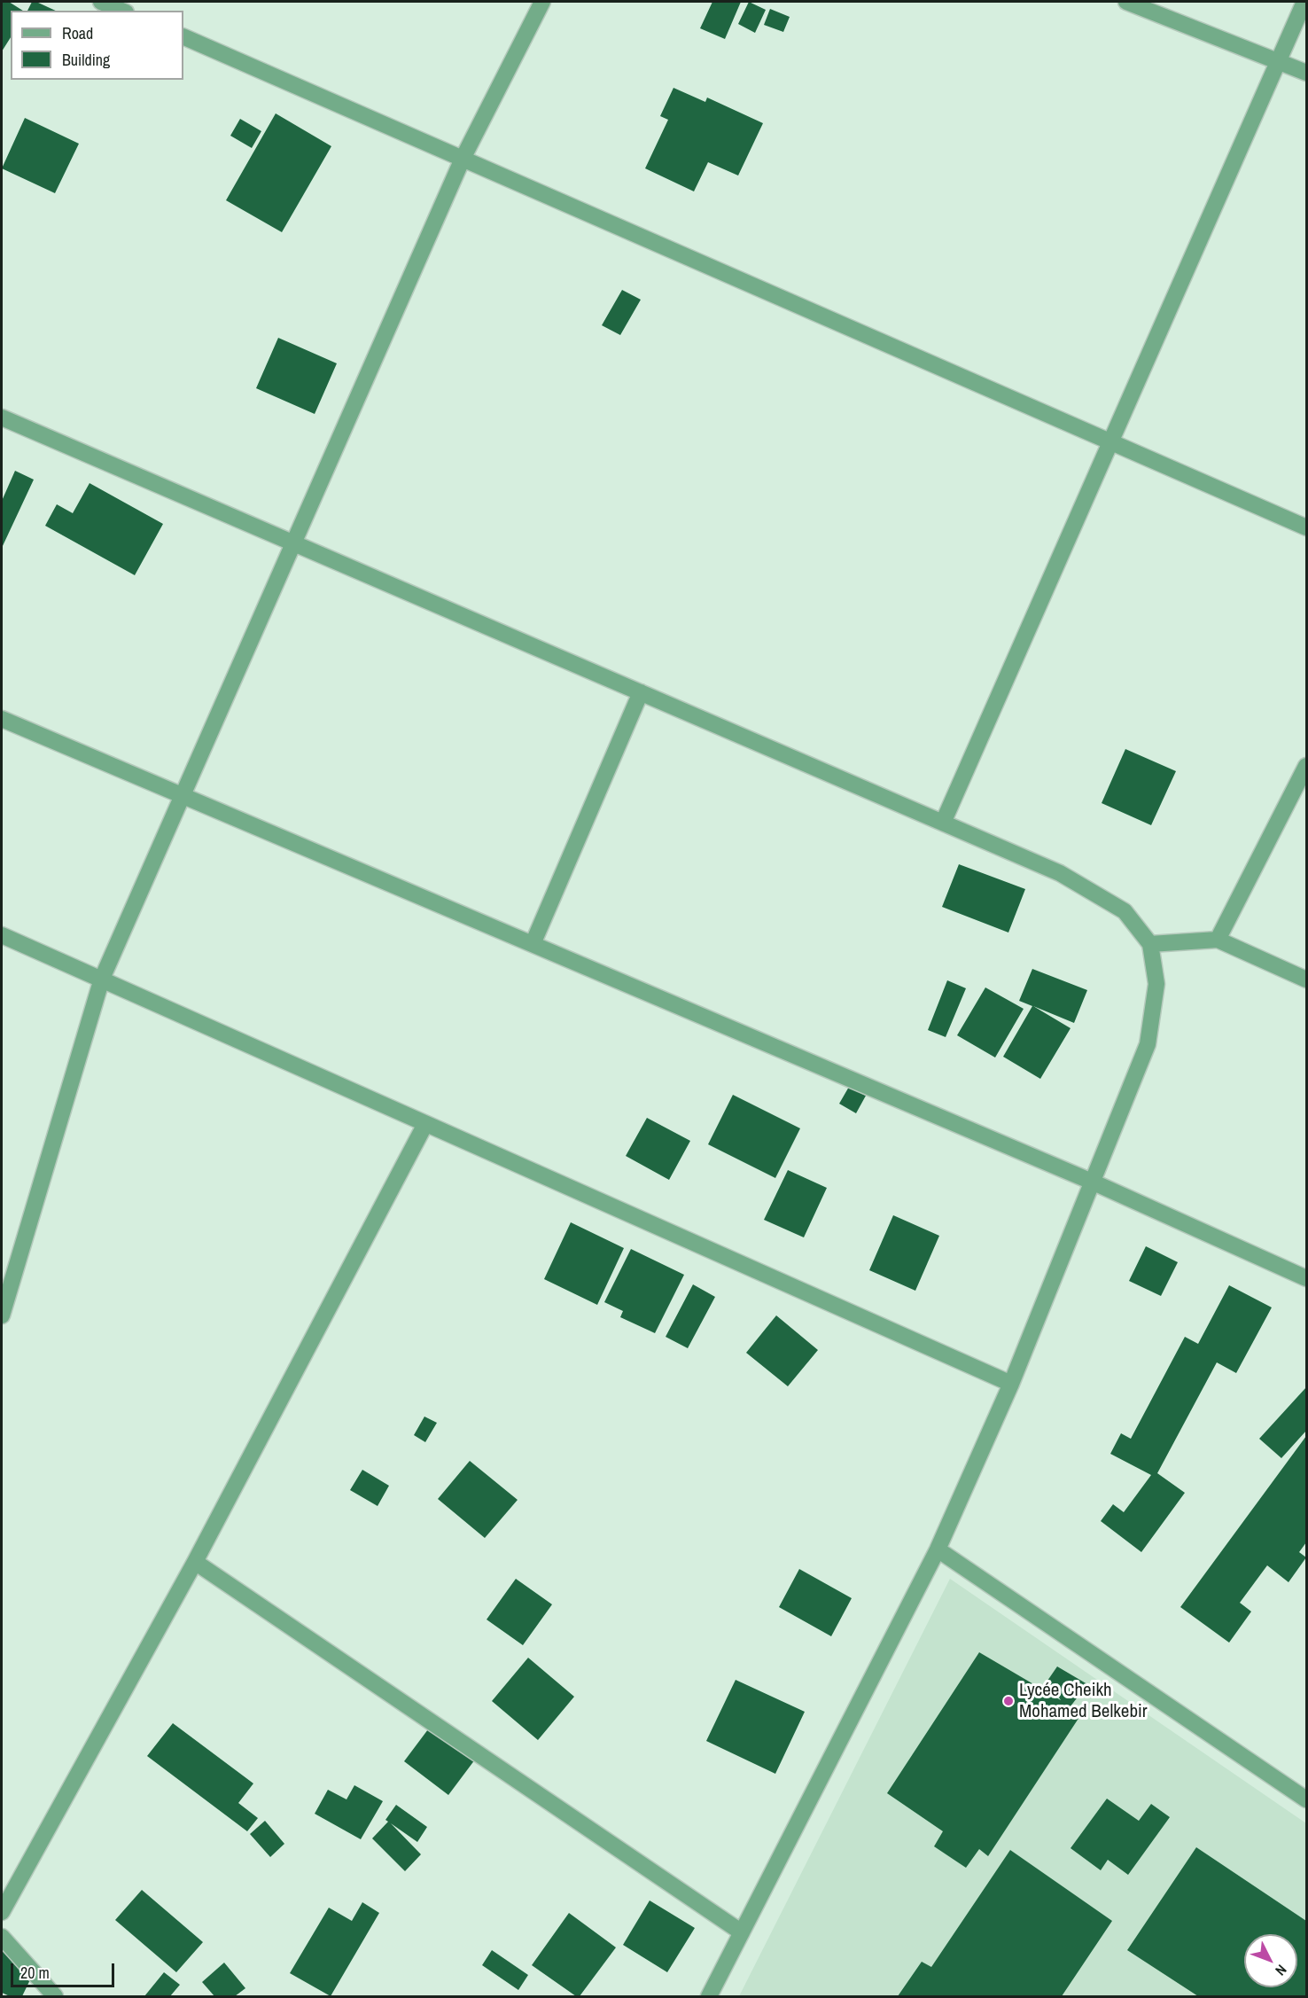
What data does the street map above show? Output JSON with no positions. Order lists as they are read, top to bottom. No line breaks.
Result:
{"places":["Lycée Cheikh Mohamed Belkebir"],"legend":["Road","Building"],"scale_bar":"20 m","north":"bottom right"}
